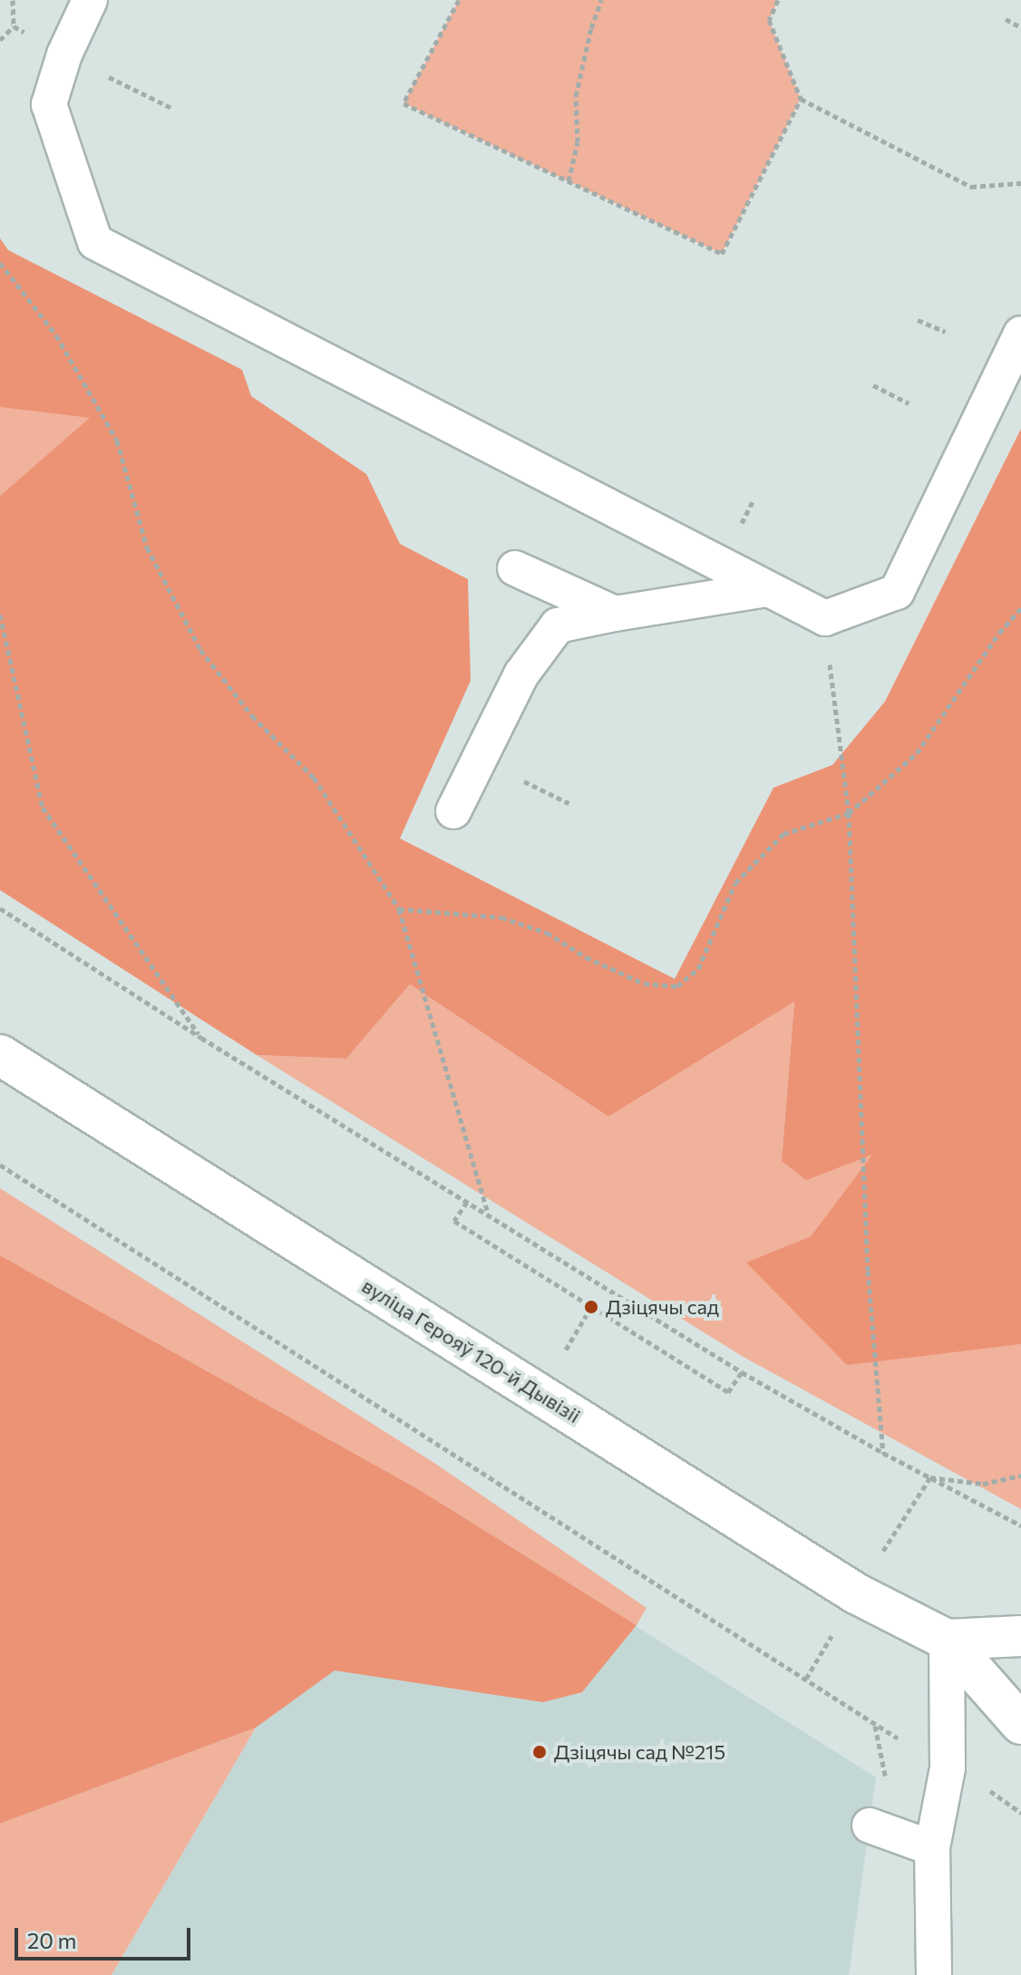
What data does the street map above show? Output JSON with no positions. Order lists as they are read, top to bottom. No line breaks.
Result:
{"streets":{"street":["вуліца Герояў 120-й Дывізіі"]},"places":["Дзіцячы сад","Дзіцячы сад №215"],"scale_bar":"20 m"}
